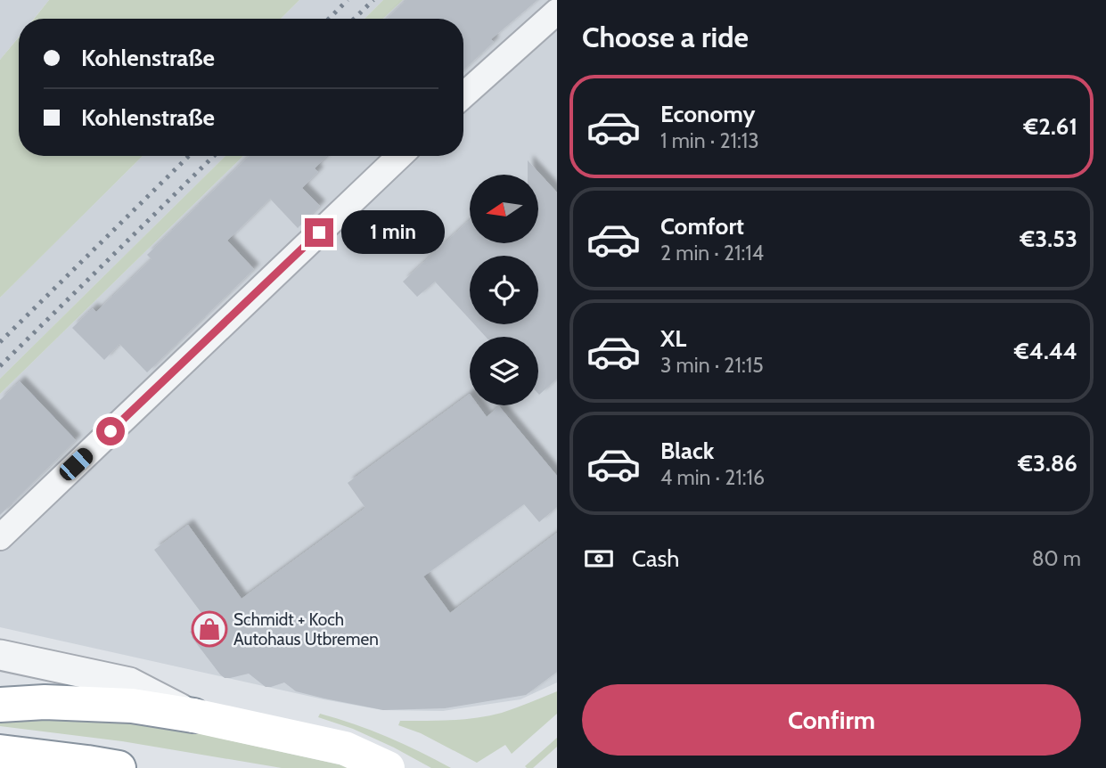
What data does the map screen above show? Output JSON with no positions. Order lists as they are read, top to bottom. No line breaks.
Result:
{"places":{"shop":["Schmidt + Koch Autohaus Utbremen"]},"north":"left","page":{"heading":"Choose a ride","banner":["Kohlenstraße","Kohlenstraße"],"list":[{"name":"Economy","note":"1 min · 21:13","value":"€2.61"},{"name":"Comfort","note":"2 min · 21:14","value":"€3.53"},{"name":"XL","note":"3 min · 21:15","value":"€4.44"},{"name":"Black","note":"4 min · 21:16","value":"€3.86"}],"bubble":"1 min","pay":["Cash","80 m"],"buttons":"Confirm"}}
